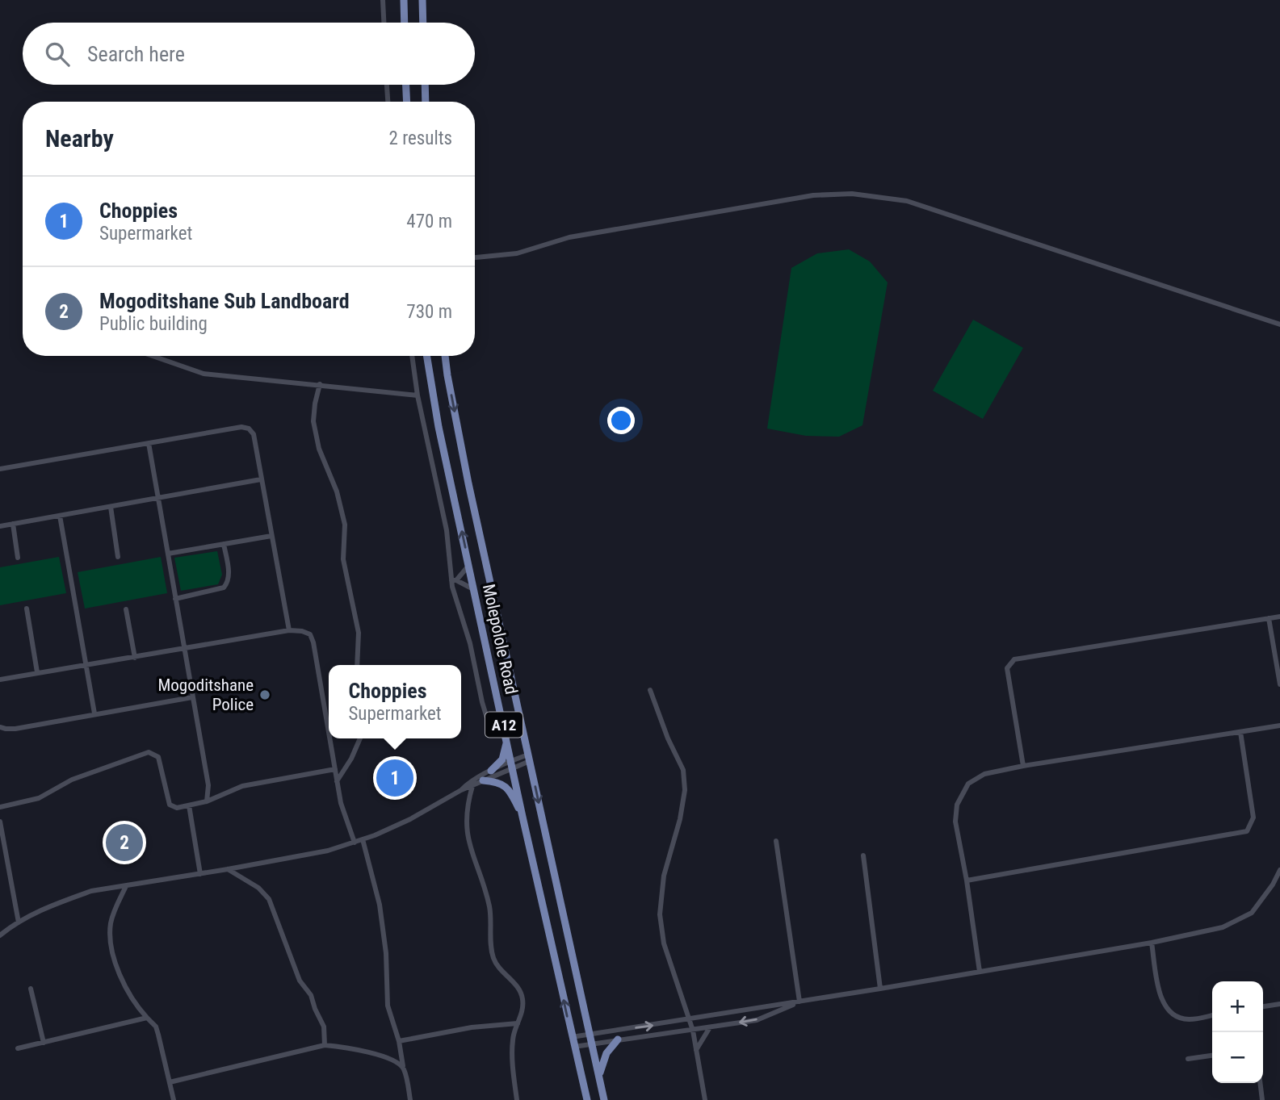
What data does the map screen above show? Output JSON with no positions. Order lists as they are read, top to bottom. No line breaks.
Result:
{"streets":{"main road":["Molepolole Road","A12"]},"places":["Mogoditshane Police"],"page":{"search":"Search here","heading":["Nearby","2 results"],"list":[{"mark":"1","name":"Choppies","note":"Supermarket","value":"470 m"},{"mark":"2","name":"Mogoditshane Sub Landboard","note":"Public building","value":"730 m"}],"popup":["Choppies","Supermarket"],"pins":["1","2"],"map_buttons":["+","−"]}}
